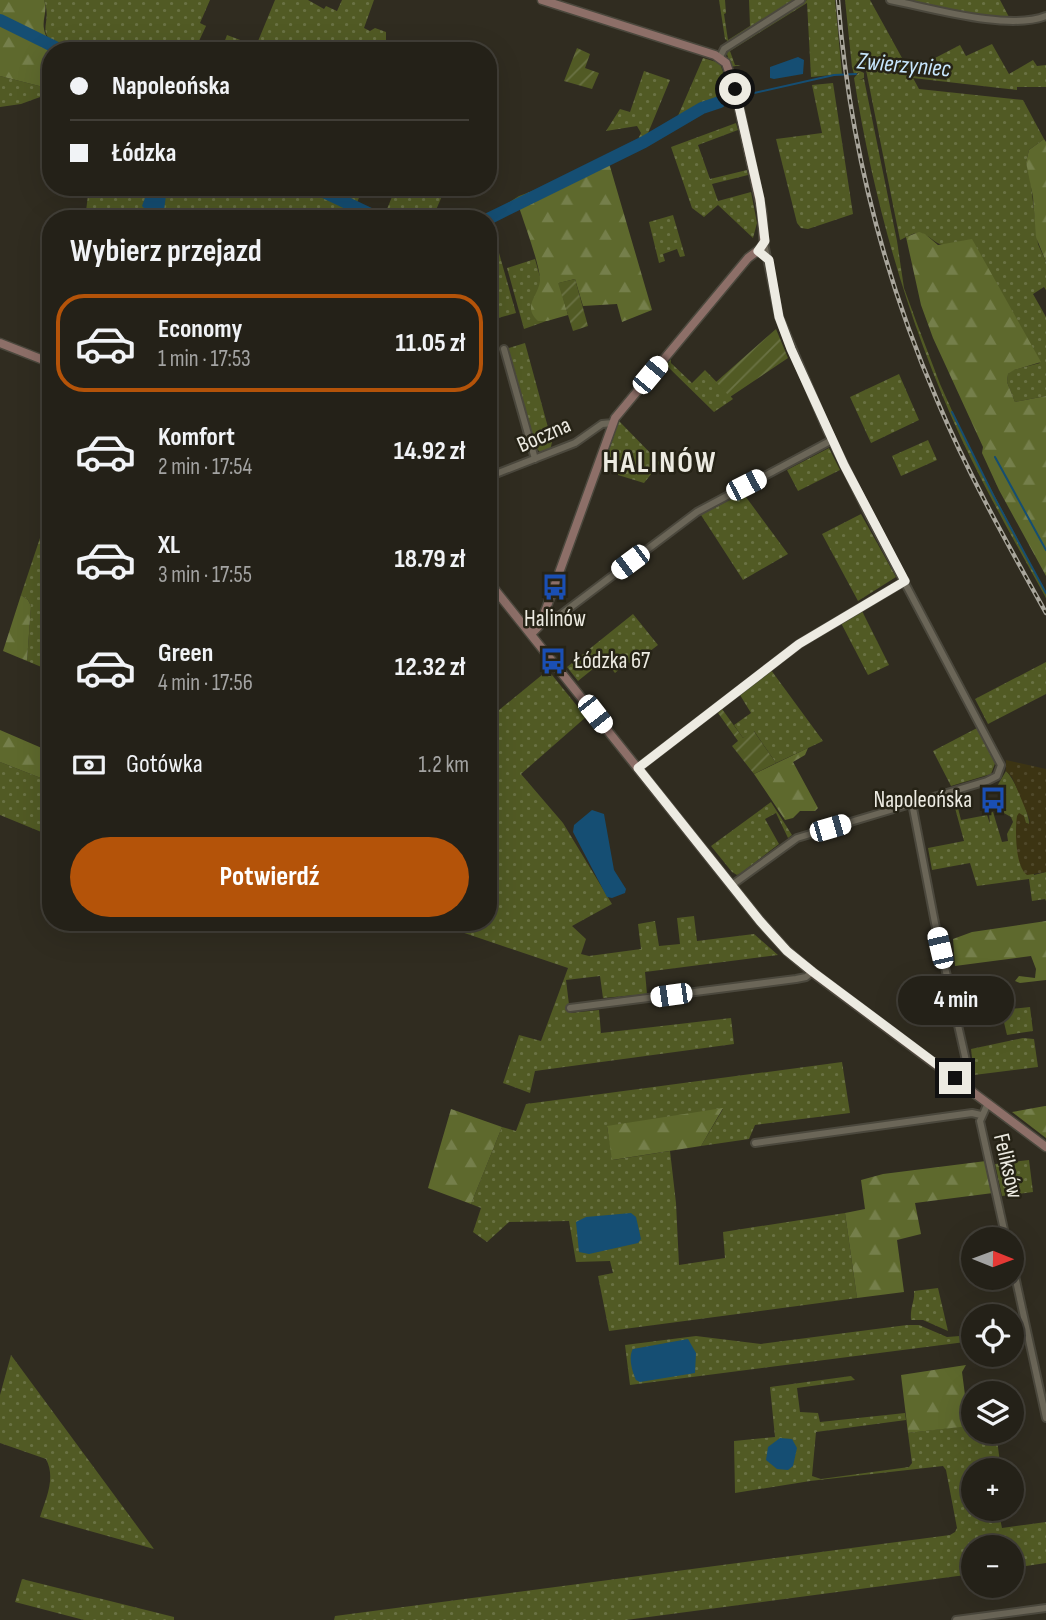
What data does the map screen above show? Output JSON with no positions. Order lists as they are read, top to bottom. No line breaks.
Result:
{"streets":{"street":["Boczna","Feliksów"]},"districts":["HALINÓW"],"water":["Zwierzyniec"],"places":{"bus stop":["Halinów","Łódzka 67","Napoleońska"]},"north":"right","page":{"banner":["Napoleońska","Łódzka"],"heading":"Wybierz przejazd","list":[{"name":"Economy","note":"1 min · 17:53","value":"11.05 zł"},{"name":"Komfort","note":"2 min · 17:54","value":"14.92 zł"},{"name":"XL","note":"3 min · 17:55","value":"18.79 zł"},{"name":"Green","note":"4 min · 17:56","value":"12.32 zł"}],"pay":["Gotówka","1.2 km"],"buttons":"Potwierdź","bubble":"4 min","map_buttons":["+","−"]}}
